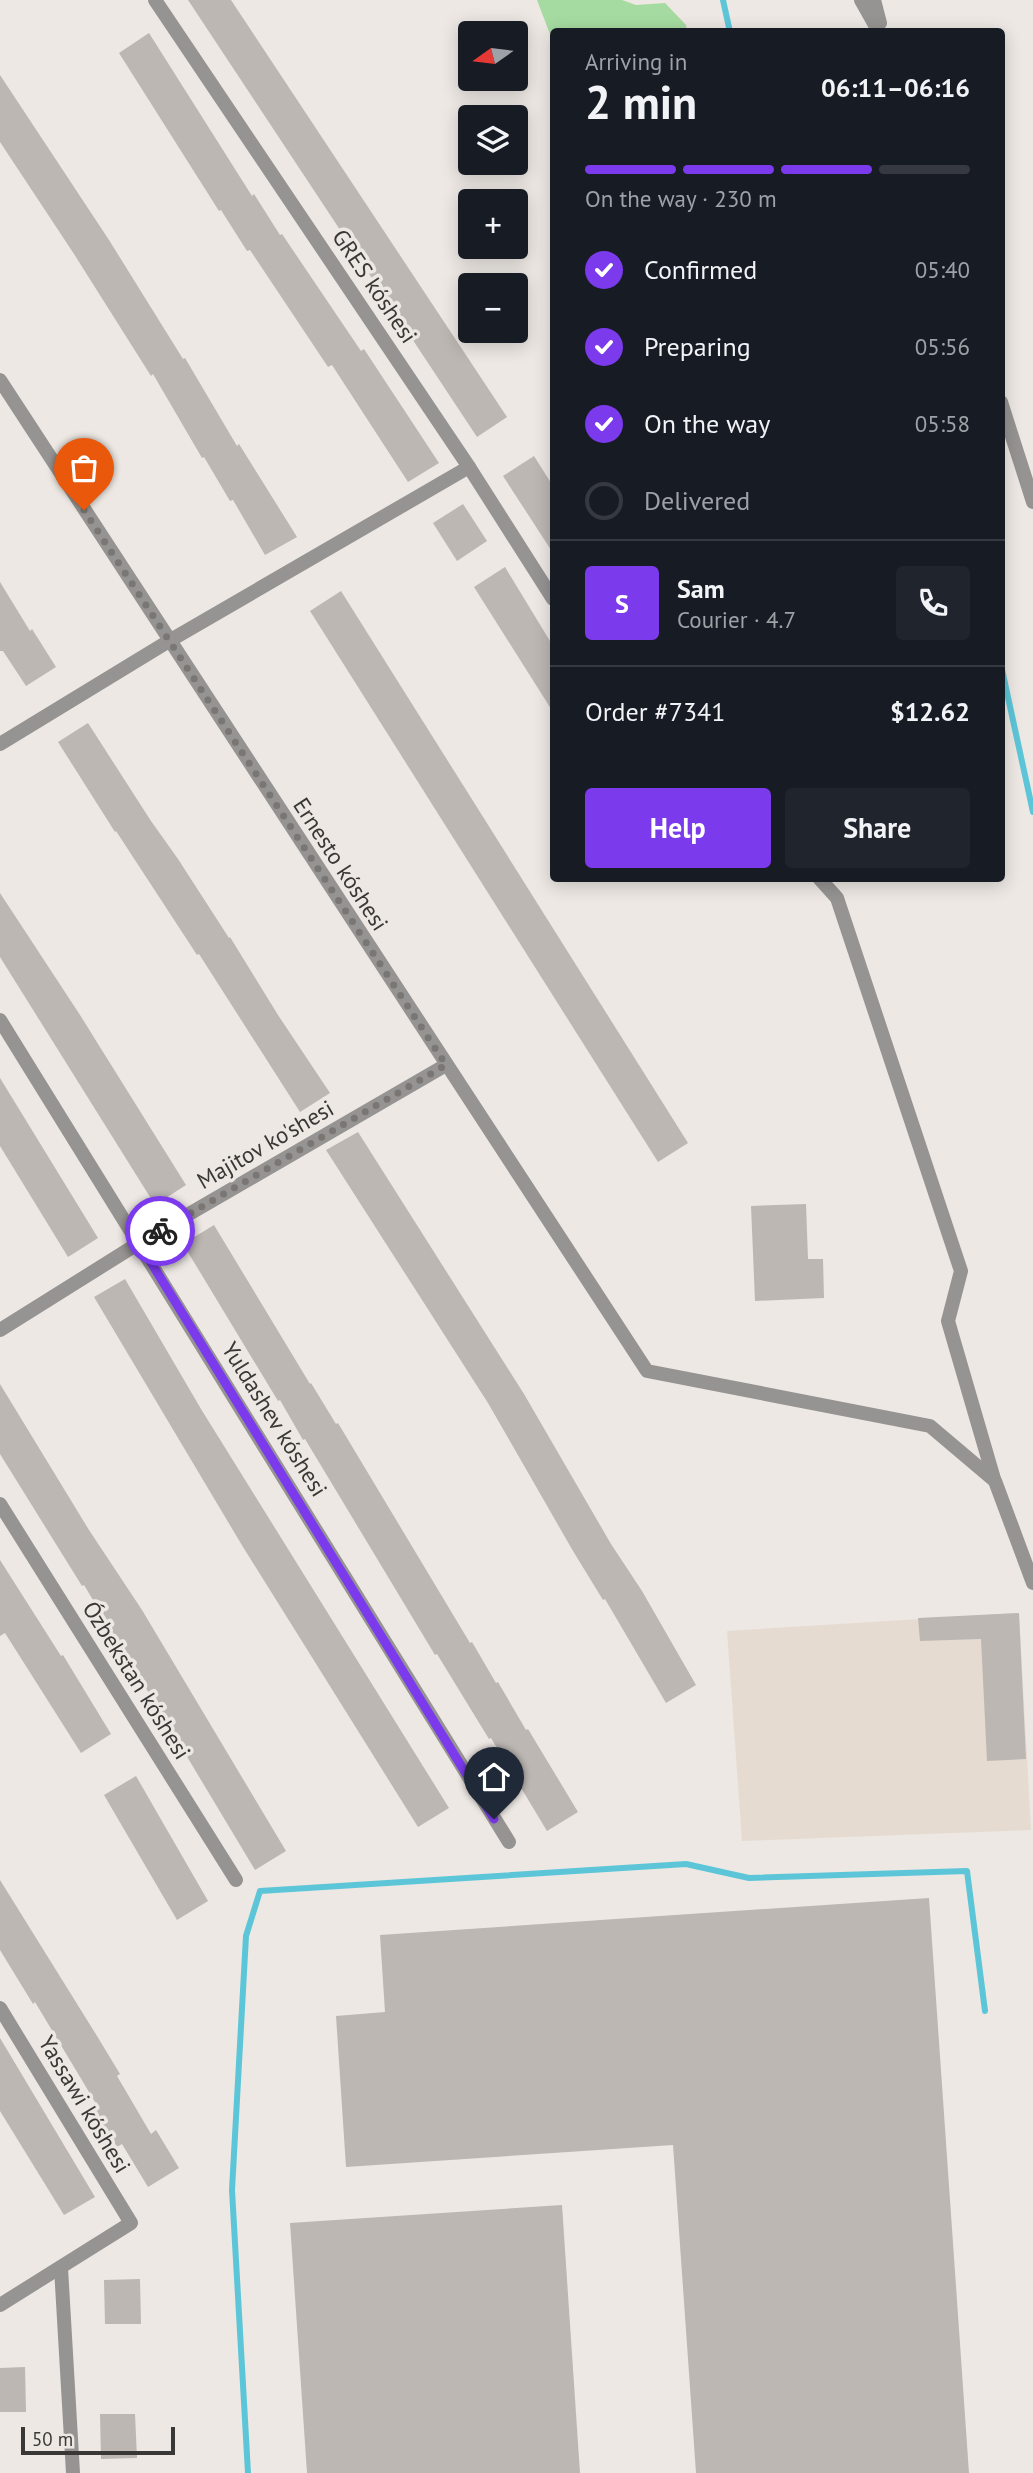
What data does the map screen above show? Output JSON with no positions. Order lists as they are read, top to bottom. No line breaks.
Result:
{"streets":{"street":["GRES kóshesi","Ernesto kóshesi","Majitov ko'shesi","Yuldashev kóshesi","Ózbekstan kóshesi","Yassawi kóshesi"]},"crossings":[["Ernesto kóshesi","Majitov ko'shesi"],["Majitov ko'shesi","Yuldashev kóshesi"]],"scale_bar":"50 m","north":"left","page":{"map_buttons":["+","−"],"heading":["2 min","Arriving in","06:11–06:16"],"panel":["Sam","Courier · 4.7","Order #7341","$12.62"],"bar":"On the way · 230 m","list":[["Confirmed","05:40"],["Preparing","05:56"],["On the way","05:58"],"Delivered"],"round":"S","buttons":["Help","Share"],"scale":"50 m"}}
